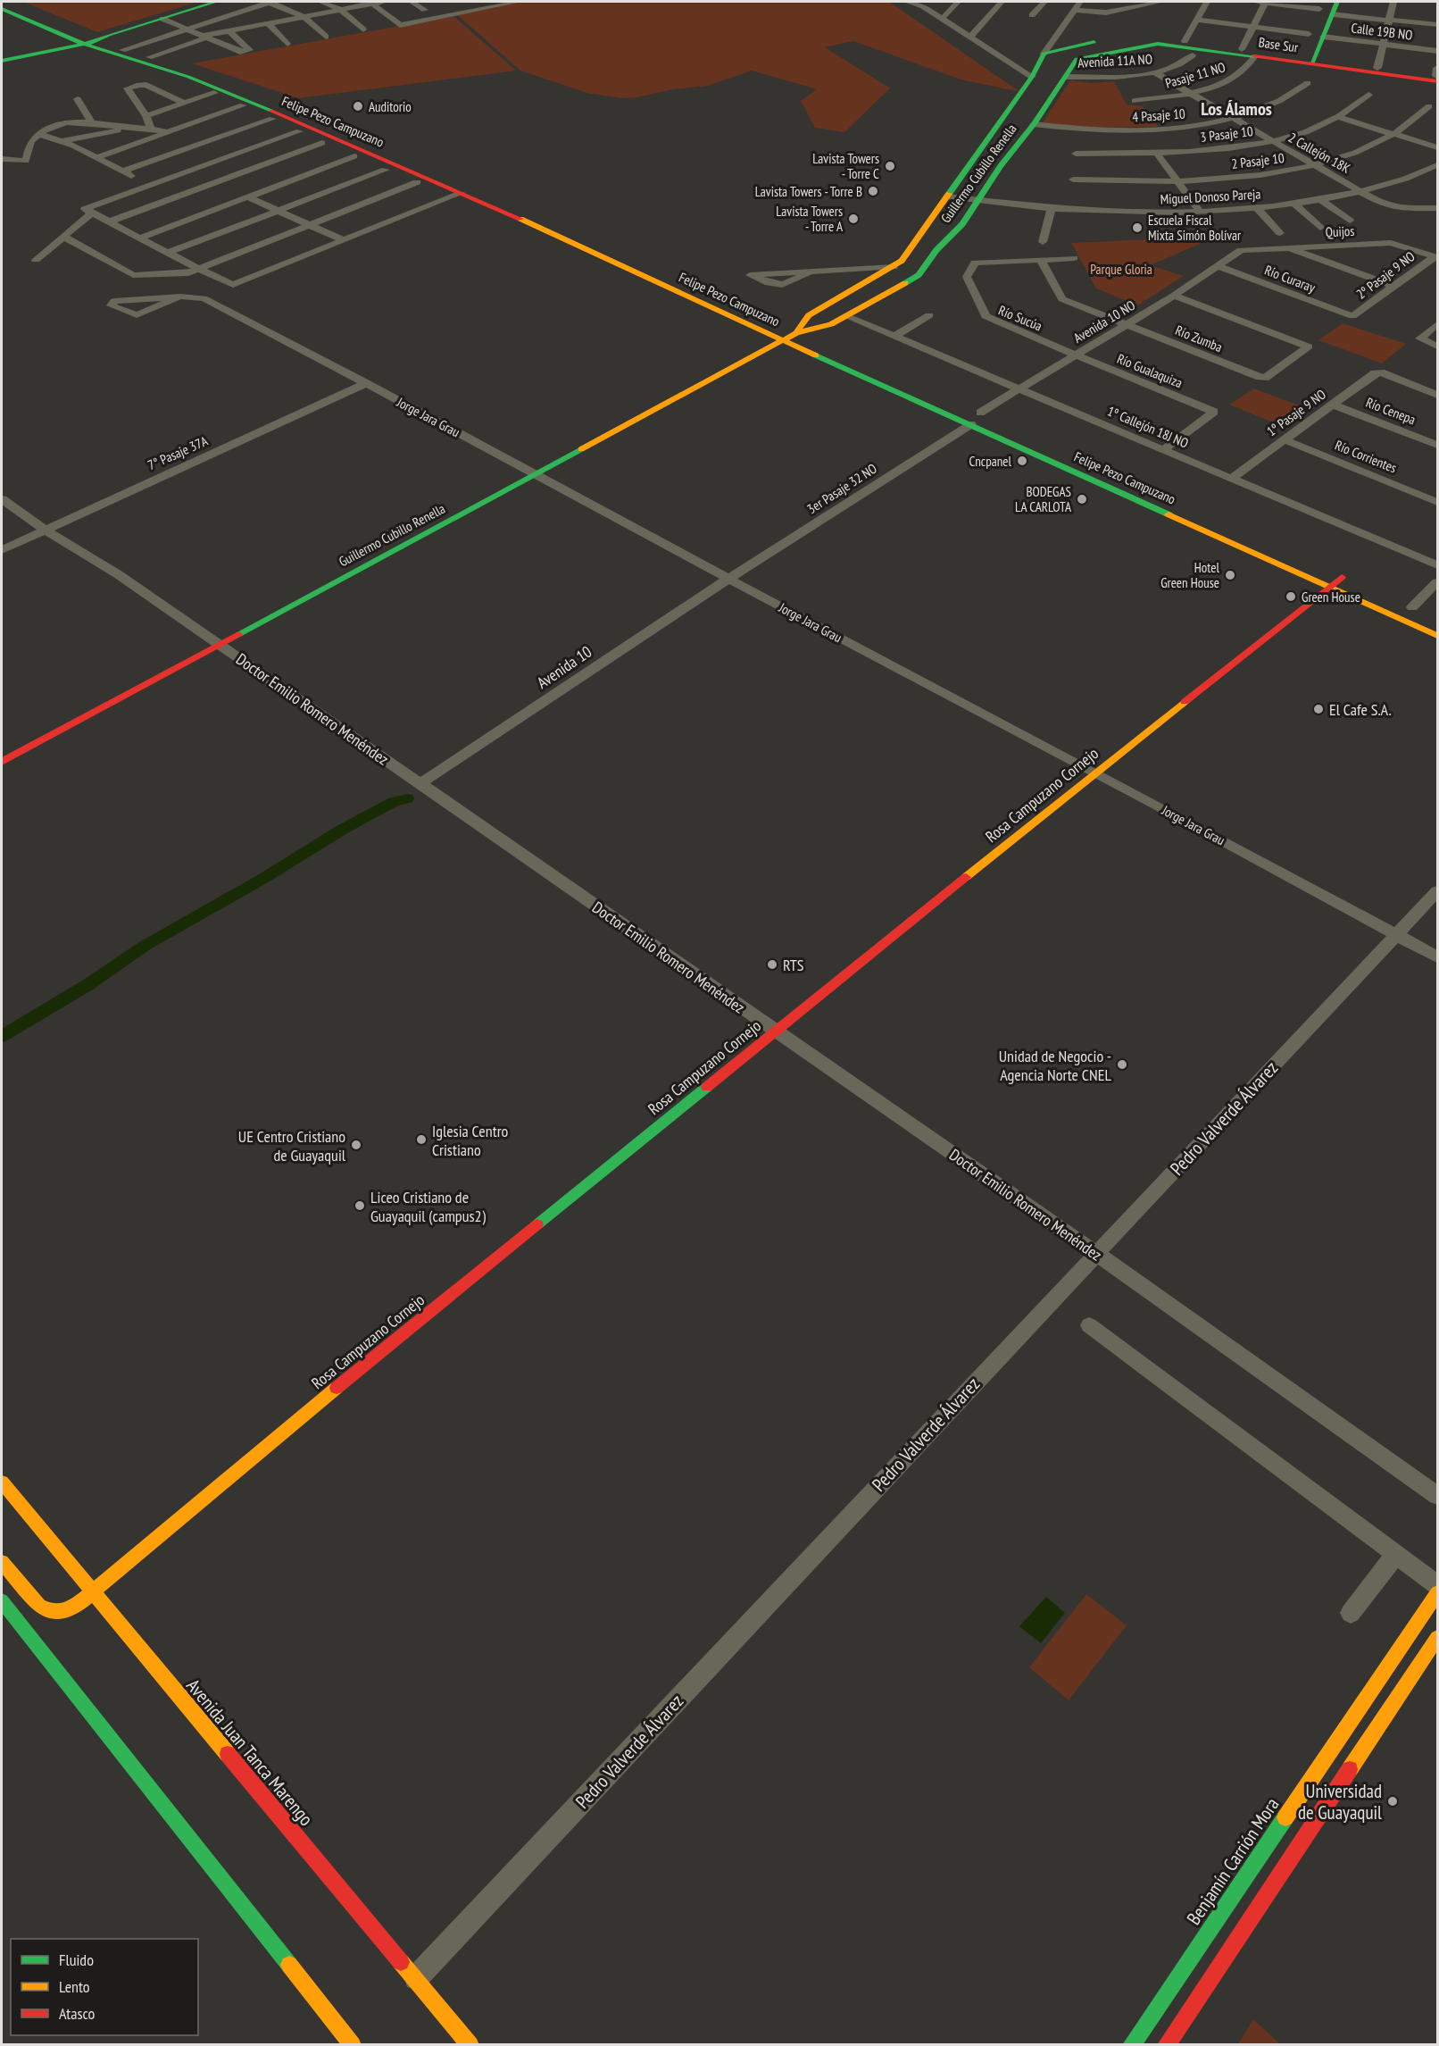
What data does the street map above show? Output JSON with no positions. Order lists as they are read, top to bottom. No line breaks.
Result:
{"streets":{"street":["Calle 19B NO","Base Sur","Avenida 11A NO","Pasaje 11 NO","4 Pasaje 10","Felipe Pezo Campuzano","3 Pasaje 10","2 Callejón 18K","2 Pasaje 10","Guillermo Cubillo Renella","Miguel Donoso Pareja","Quijos","2º Pasaje 9 NO","Río Curaray","Río Sucúa","Avenida 10 NO","Río Zumba","Río Gualaquiza","Río Cenepa","1º Pasaje 9 NO","Jorge Jara Grau","1º Callejón 18J NO","7° Pasaje 37A","Río Corrientes","3er Pasaje 32 NO","Avenida 10","Doctor Emilio Romero Menéndez","Rosa Campuzano Cornejo","Pedro Valverde Álvarez","Avenida Juan Tanca Marengo","Benjamín Carrión Mora"]},"crossings":[["Base Sur","Pasaje 11 NO"],["Base Sur","Guillermo Cubillo Renella"],["Avenida 11A NO","2 Callejón 18K"],["Avenida 11A NO","Guillermo Cubillo Renella"],["Pasaje 11 NO","2 Callejón 18K"],["4 Pasaje 10","2 Callejón 18K"],["4 Pasaje 10","Guillermo Cubillo Renella"],["Felipe Pezo Campuzano","Guillermo Cubillo Renella"],["Felipe Pezo Campuzano","3er Pasaje 32 NO"],["Felipe Pezo Campuzano","Rosa Campuzano Cornejo"],["3 Pasaje 10","2 Callejón 18K"],["2 Callejón 18K","2 Pasaje 10"],["2 Callejón 18K","Miguel Donoso Pareja"],["Guillermo Cubillo Renella","Miguel Donoso Pareja"],["Guillermo Cubillo Renella","Jorge Jara Grau"],["Guillermo Cubillo Renella","1º Callejón 18J NO"],["Guillermo Cubillo Renella","Doctor Emilio Romero Menéndez"],["Quijos","2º Pasaje 9 NO"],["Quijos","Río Curaray"],["Quijos","Avenida 10 NO"],["2º Pasaje 9 NO","Río Curaray"],["Río Curaray","Avenida 10 NO"],["Río Sucúa","Avenida 10 NO"],["Río Sucúa","Río Gualaquiza"],["Avenida 10 NO","Río Zumba"],["Avenida 10 NO","Río Gualaquiza"],["Avenida 10 NO","1º Callejón 18J NO"],["Río Gualaquiza","1º Callejón 18J NO"],["Río Cenepa","1º Pasaje 9 NO"],["1º Pasaje 9 NO","1º Callejón 18J NO"],["1º Pasaje 9 NO","Río Corrientes"],["Jorge Jara Grau","7° Pasaje 37A"],["Jorge Jara Grau","3er Pasaje 32 NO"],["Jorge Jara Grau","Avenida 10"],["Jorge Jara Grau","Rosa Campuzano Cornejo"],["Jorge Jara Grau","Pedro Valverde Álvarez"],["7° Pasaje 37A","Doctor Emilio Romero Menéndez"],["3er Pasaje 32 NO","Avenida 10"],["Avenida 10","Doctor Emilio Romero Menéndez"],["Doctor Emilio Romero Menéndez","Rosa Campuzano Cornejo"],["Doctor Emilio Romero Menéndez","Pedro Valverde Álvarez"],["Rosa Campuzano Cornejo","Avenida Juan Tanca Marengo"],["Pedro Valverde Álvarez","Avenida Juan Tanca Marengo"]],"districts":["Los Álamos"],"parks":["Parque Gloria"],"places":["Auditorio","Lavista Towers - Torre C","Lavista Towers - Torre B","Lavista Towers - Torre A","Escuela Fiscal Mixta Simón Bolívar","Cncpanel","BODEGAS LA CARLOTA","Hotel Green House","Green House","El Cafe S.A.","RTS","Unidad de Negocio - Agencia Norte CNEL","Iglesia Centro Cristiano","UE Centro Cristiano de Guayaquil","Liceo Cristiano de Guayaquil (campus2)","Universidad de Guayaquil"],"legend":["Fluido","Lento","Atasco"]}
